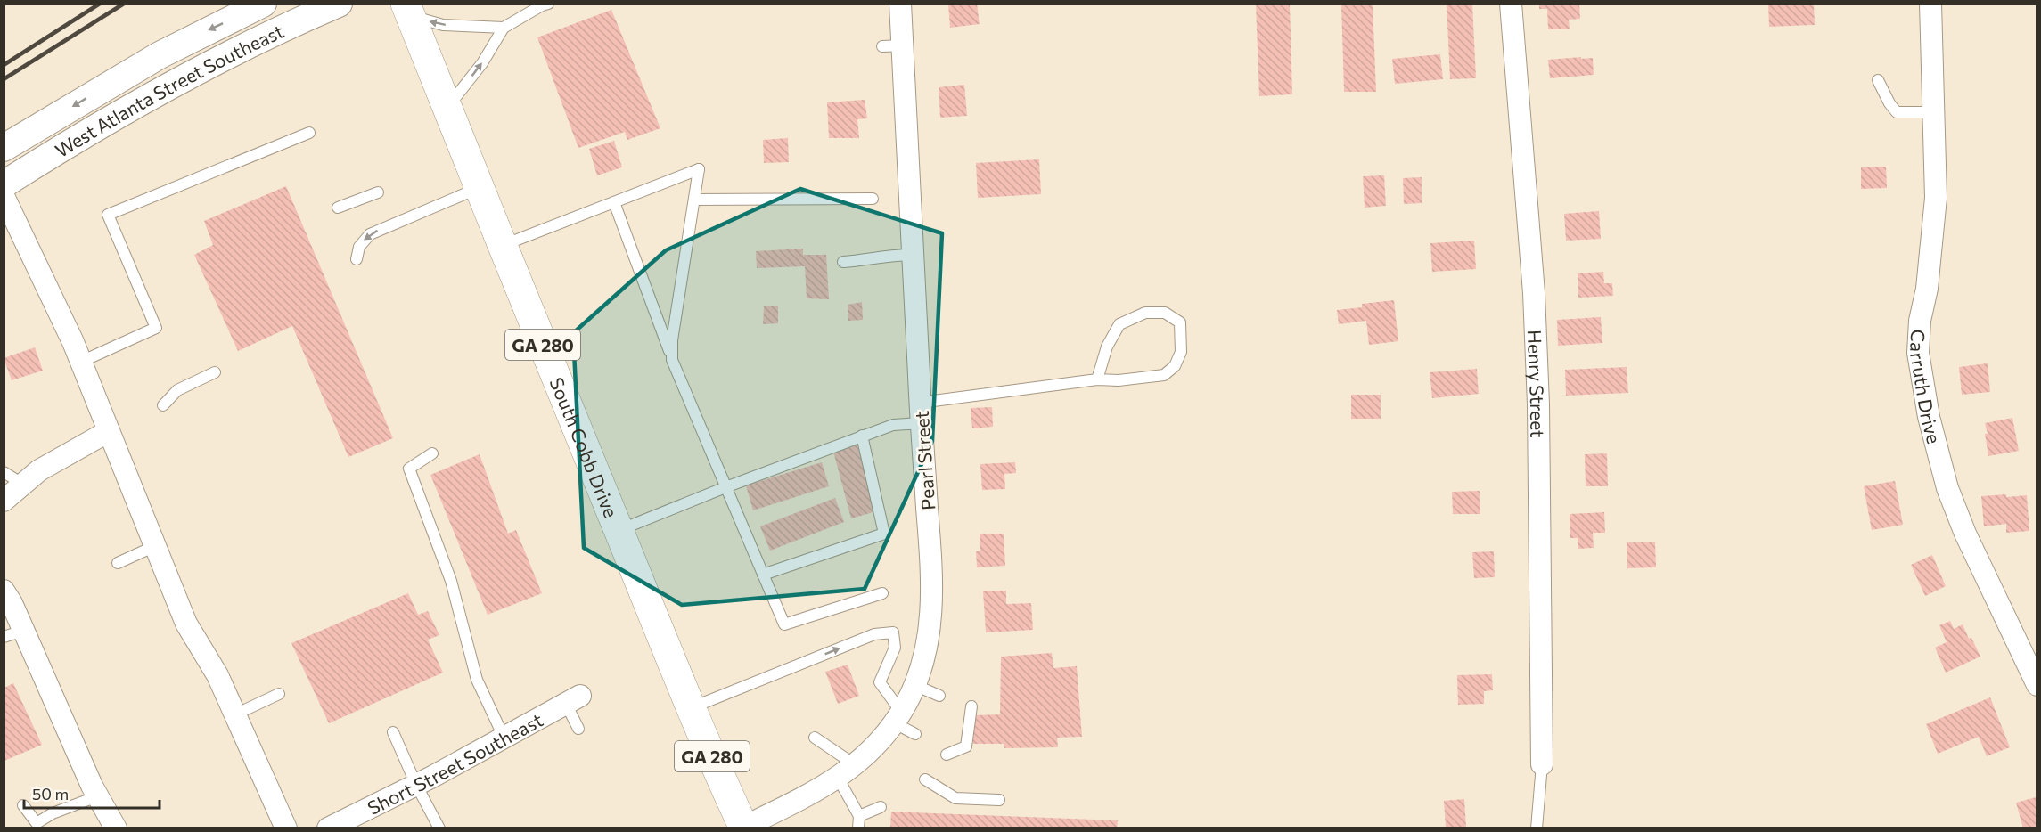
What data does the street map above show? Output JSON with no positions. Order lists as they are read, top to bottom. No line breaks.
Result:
{"streets":{"main road":["GA 280","South Cobb Drive"],"street":["West Atlanta Street Southeast","Henry Street","Carruth Drive","Pearl Street","Short Street Southeast"]},"crossings":[["South Cobb Drive","Pearl Street"]],"scale_bar":"50 m"}
